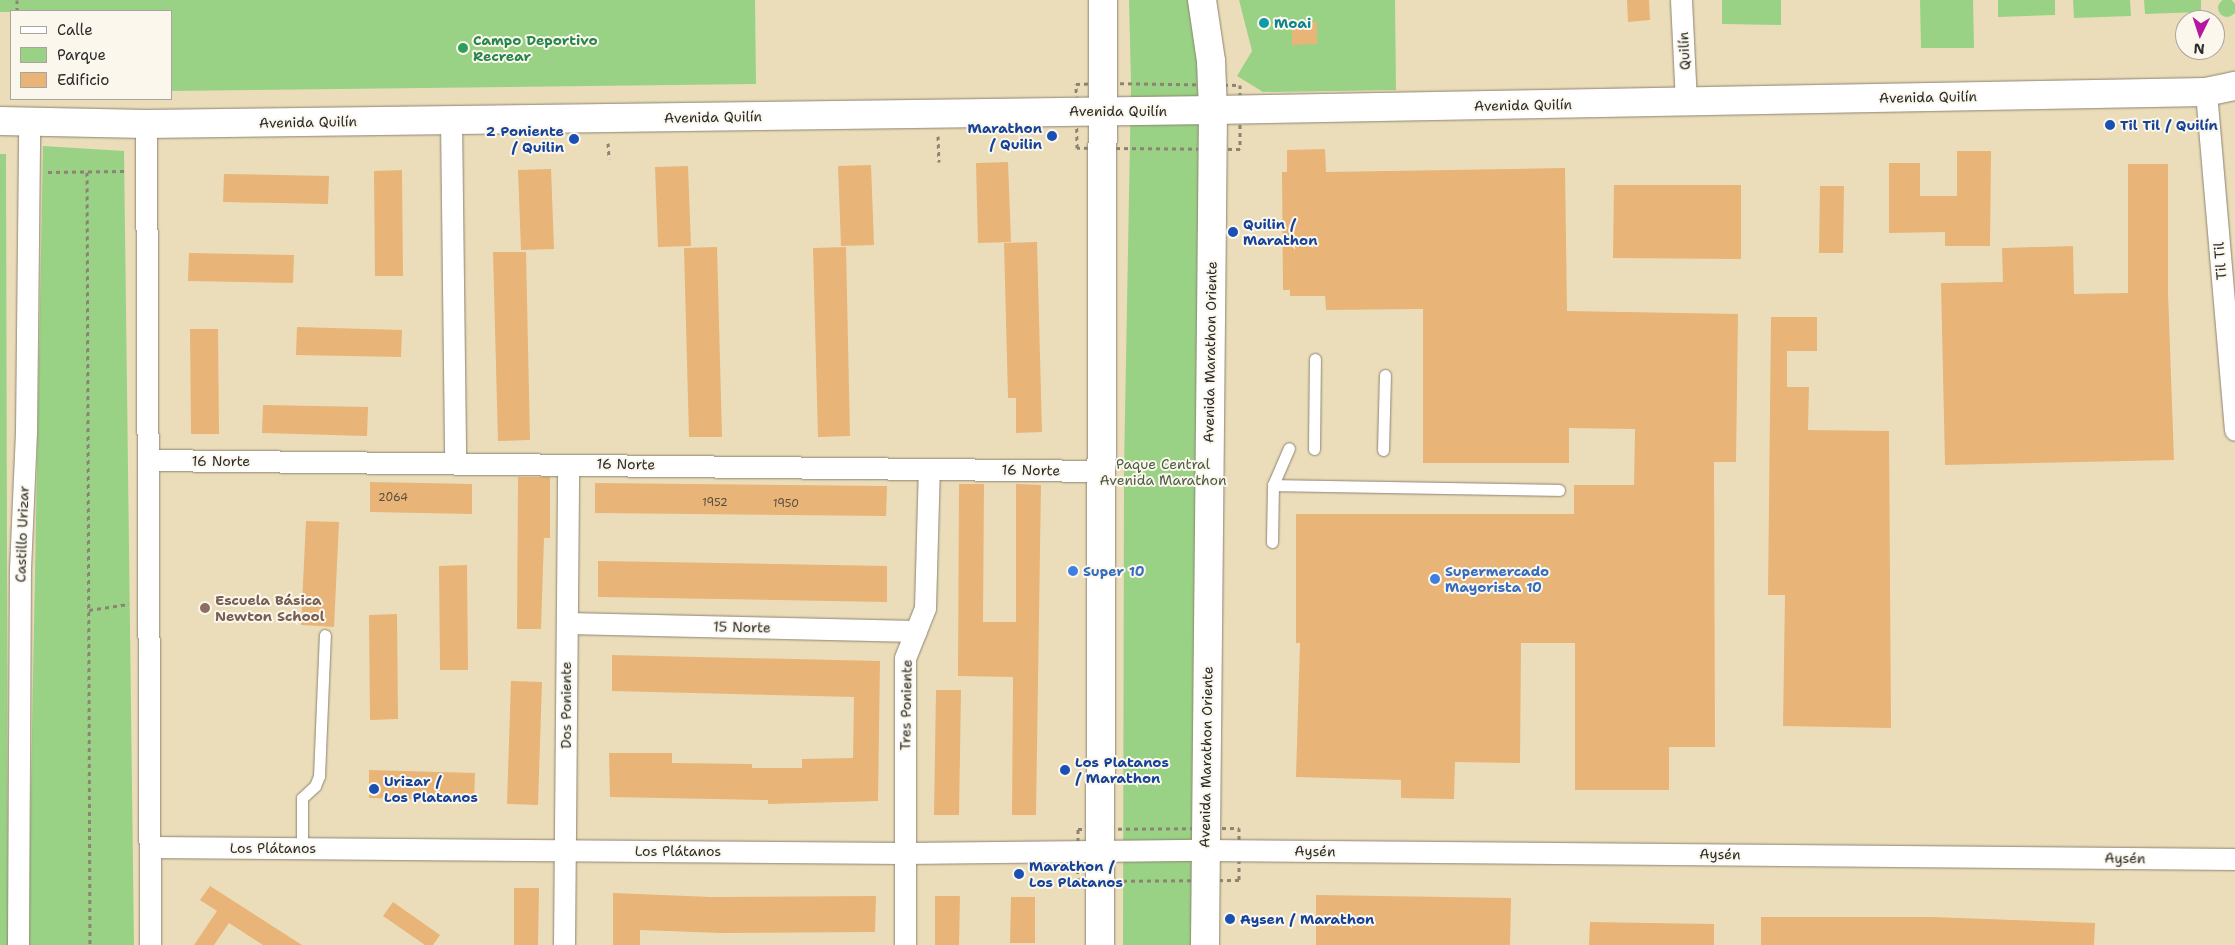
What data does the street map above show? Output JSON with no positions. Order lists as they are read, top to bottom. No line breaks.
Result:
{"streets":{"main road":["Avenida Quilín","Avenida Marathon Oriente"],"street":["Quilín","Til Til","16 Norte","Castillo Urizar","15 Norte","Dos Poniente","Tres Poniente","Los Plátanos","Aysén"]},"crossings":[["Quilín","Avenida Quilín"],["Avenida Quilín","Til Til"],["Avenida Quilín","Avenida Marathon Oriente"],["Avenida Quilín","Castillo Urizar"],["Avenida Marathon Oriente","Los Plátanos"],["Avenida Marathon Oriente","Aysén"],["16 Norte","Dos Poniente"],["16 Norte","Tres Poniente"],["15 Norte","Dos Poniente"],["15 Norte","Tres Poniente"],["Dos Poniente","Los Plátanos"],["Tres Poniente","Los Plátanos"],["Los Plátanos","Aysén"]],"parks":["Paque Central Avenida Marathon"],"places":["Moai","Campo Deportivo Recrear","Til Til / Quilín","Marathon / Quilin","2 Poniente / Quilin","Quilin / Marathon","Super 10","Supermercado Mayorista 10","Escuela Básica Newton School","Los Platanos / Marathon","Urizar / Los Platanos","Marathon / Los Platanos","Aysen / Marathon"],"house_numbers":["2064","1952","1950"],"legend":["Calle","Parque","Edificio"],"north":"bottom"}
